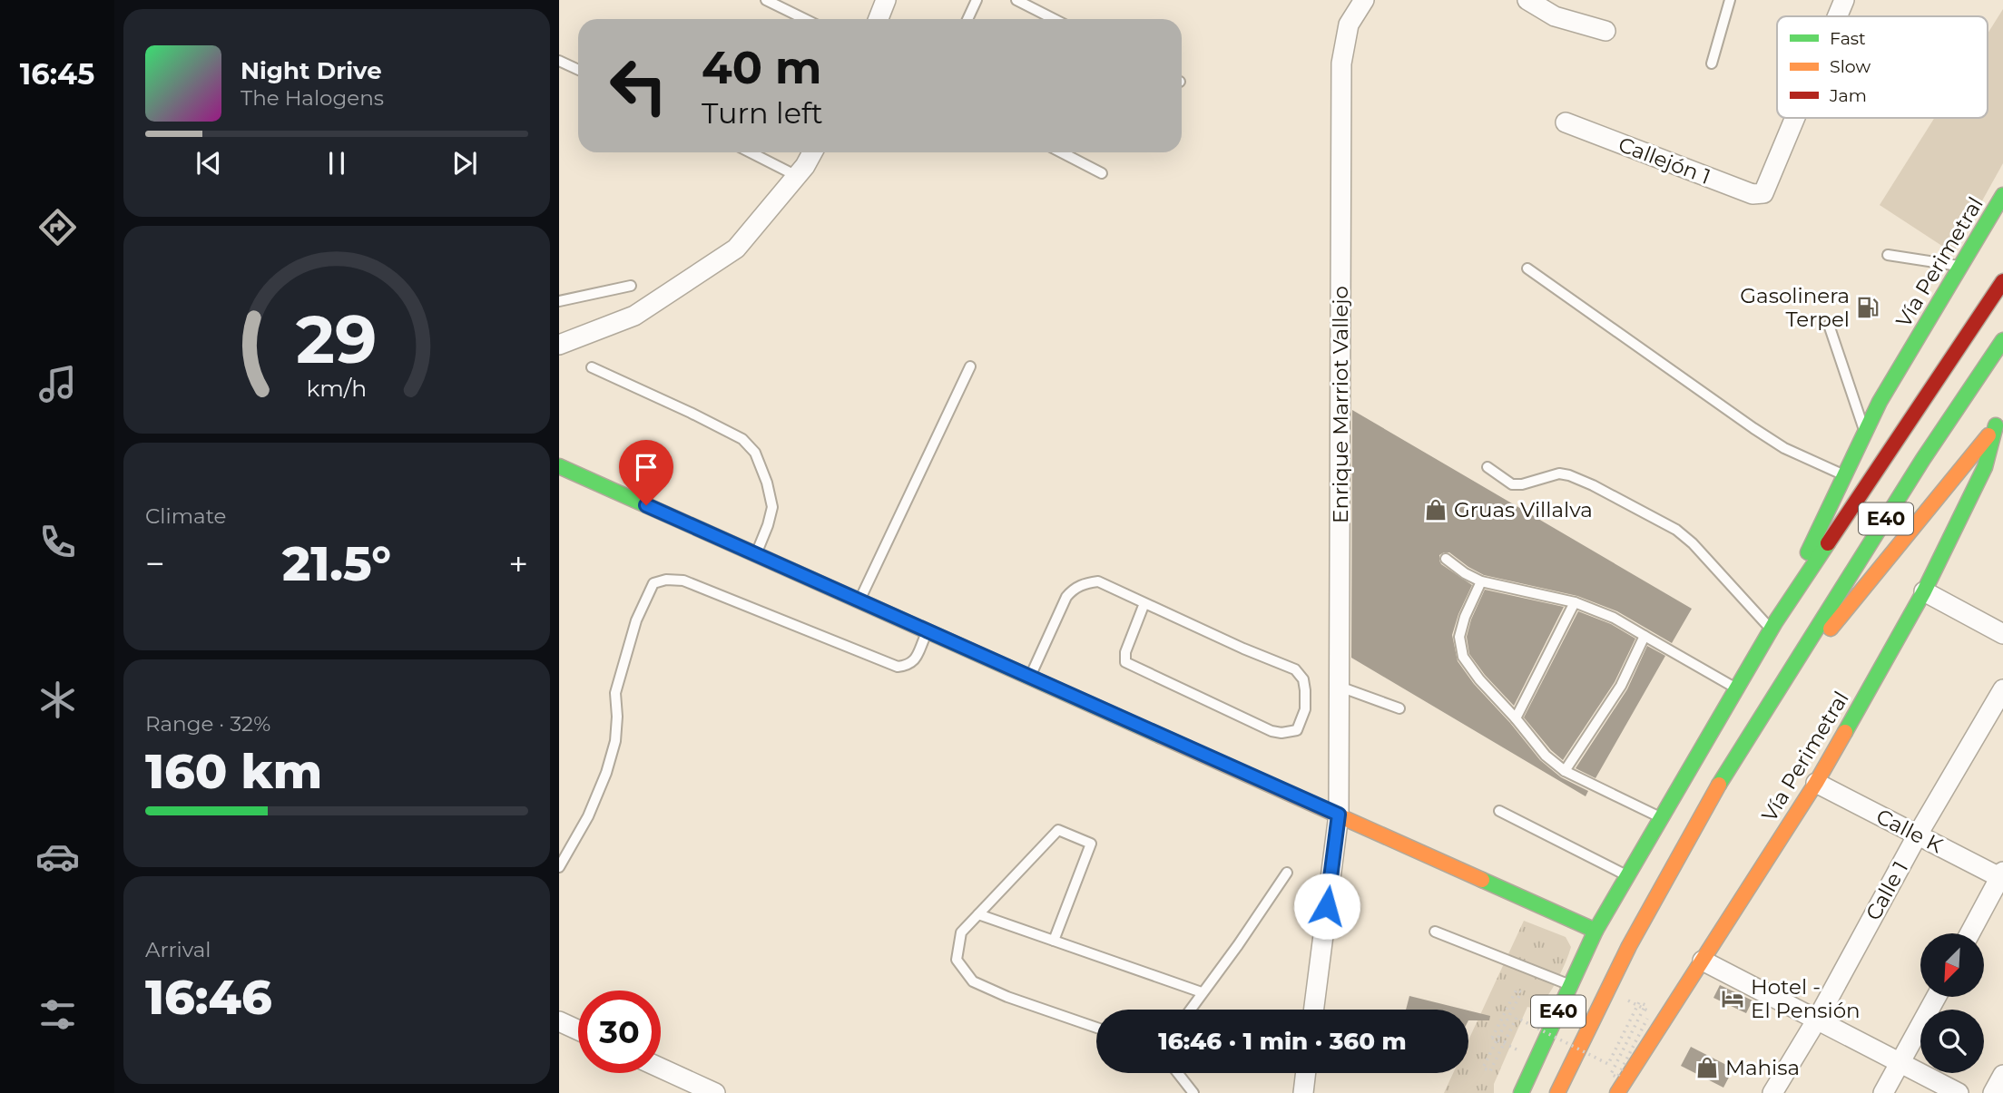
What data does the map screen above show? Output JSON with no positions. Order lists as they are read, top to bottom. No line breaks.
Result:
{"streets":{"main road":["Vía Perimetral","E40"],"street":["Callejón 1","Enrique Marriot Vallejo","Calle K","Calle 1"]},"crossings":[["Vía Perimetral","Calle K"],["Calle K","Calle 1"]],"places":{"fuel station":["Gasolinera Terpel"],"shop":["Gruas Villalva","Mahisa"],"hotel":["Hotel - El Pensión"]},"legend":["Fast","Slow","Jam"],"north":"bottom left","page":{"tabs":"16:45","turn":["40 m","Turn left"],"song":["Night Drive","The Halogens"],"tile":["Climate",["Range · 32%","160 km"],["Arrival","16:46"]],"heat":["−","21.5°","+"],"limit":"30","trip":"16:46 · 1 min · 360 m","gauge":["29","km/h"]}}
